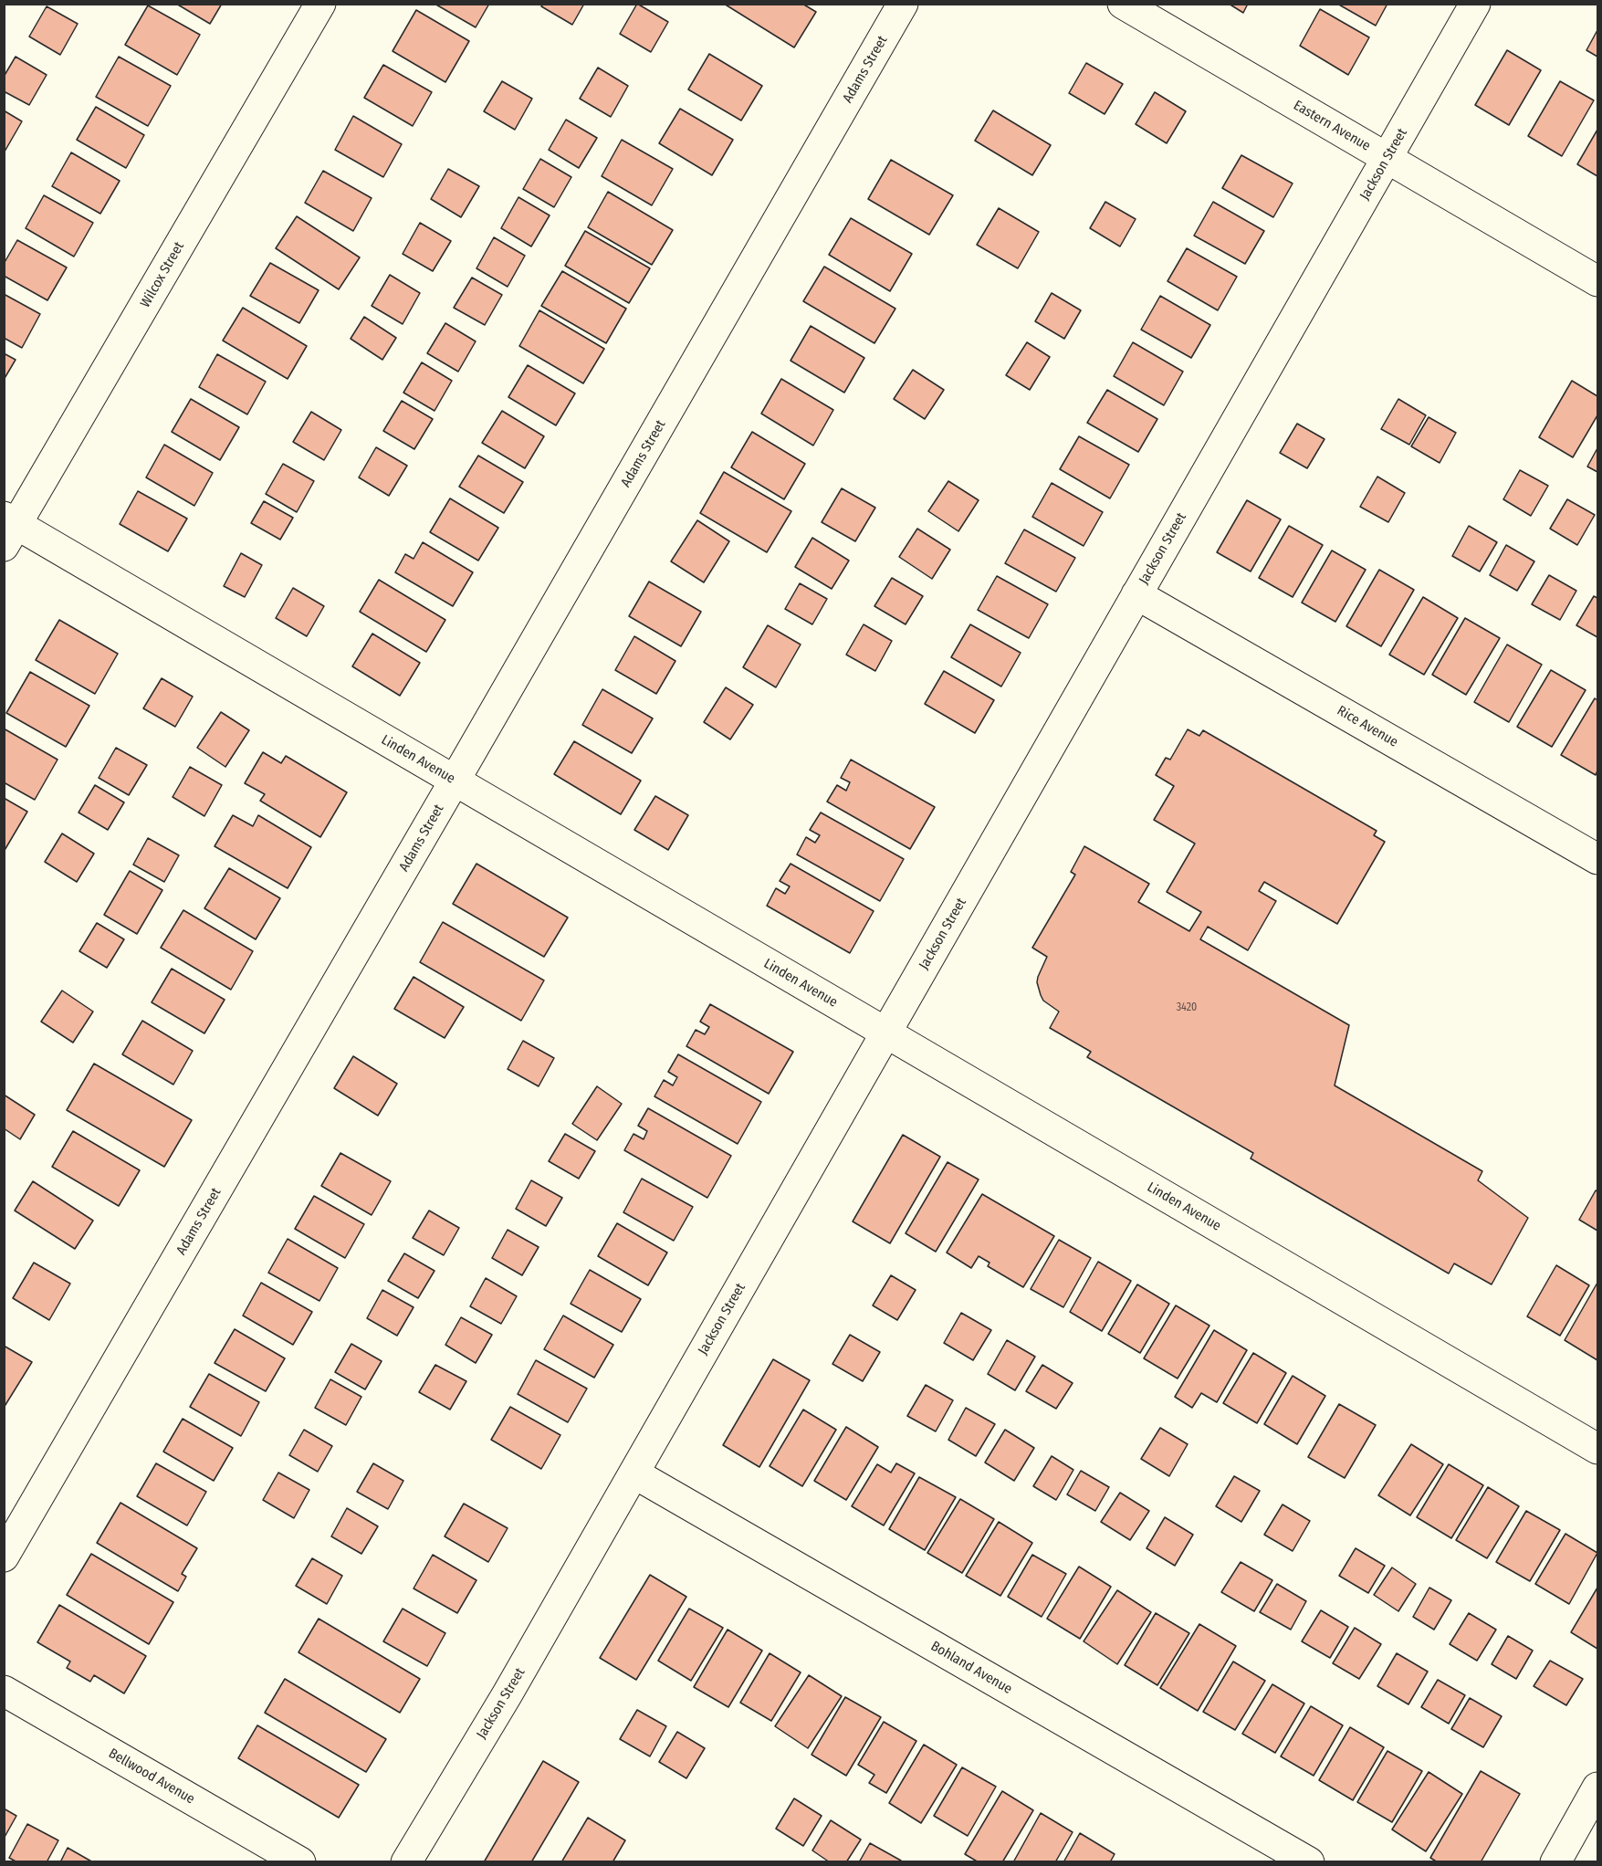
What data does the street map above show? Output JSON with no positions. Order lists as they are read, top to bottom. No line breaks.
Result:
{"streets":{"street":["Adams Street","Eastern Avenue","Jackson Street","Wilcox Street","Rice Avenue","Linden Avenue","Bohland Avenue","Bellwood Avenue"]},"crossings":[["Adams Street","Linden Avenue"],["Eastern Avenue","Jackson Street"],["Jackson Street","Rice Avenue"],["Jackson Street","Linden Avenue"],["Jackson Street","Bohland Avenue"],["Wilcox Street","Linden Avenue"]],"house_numbers":["3420"]}
